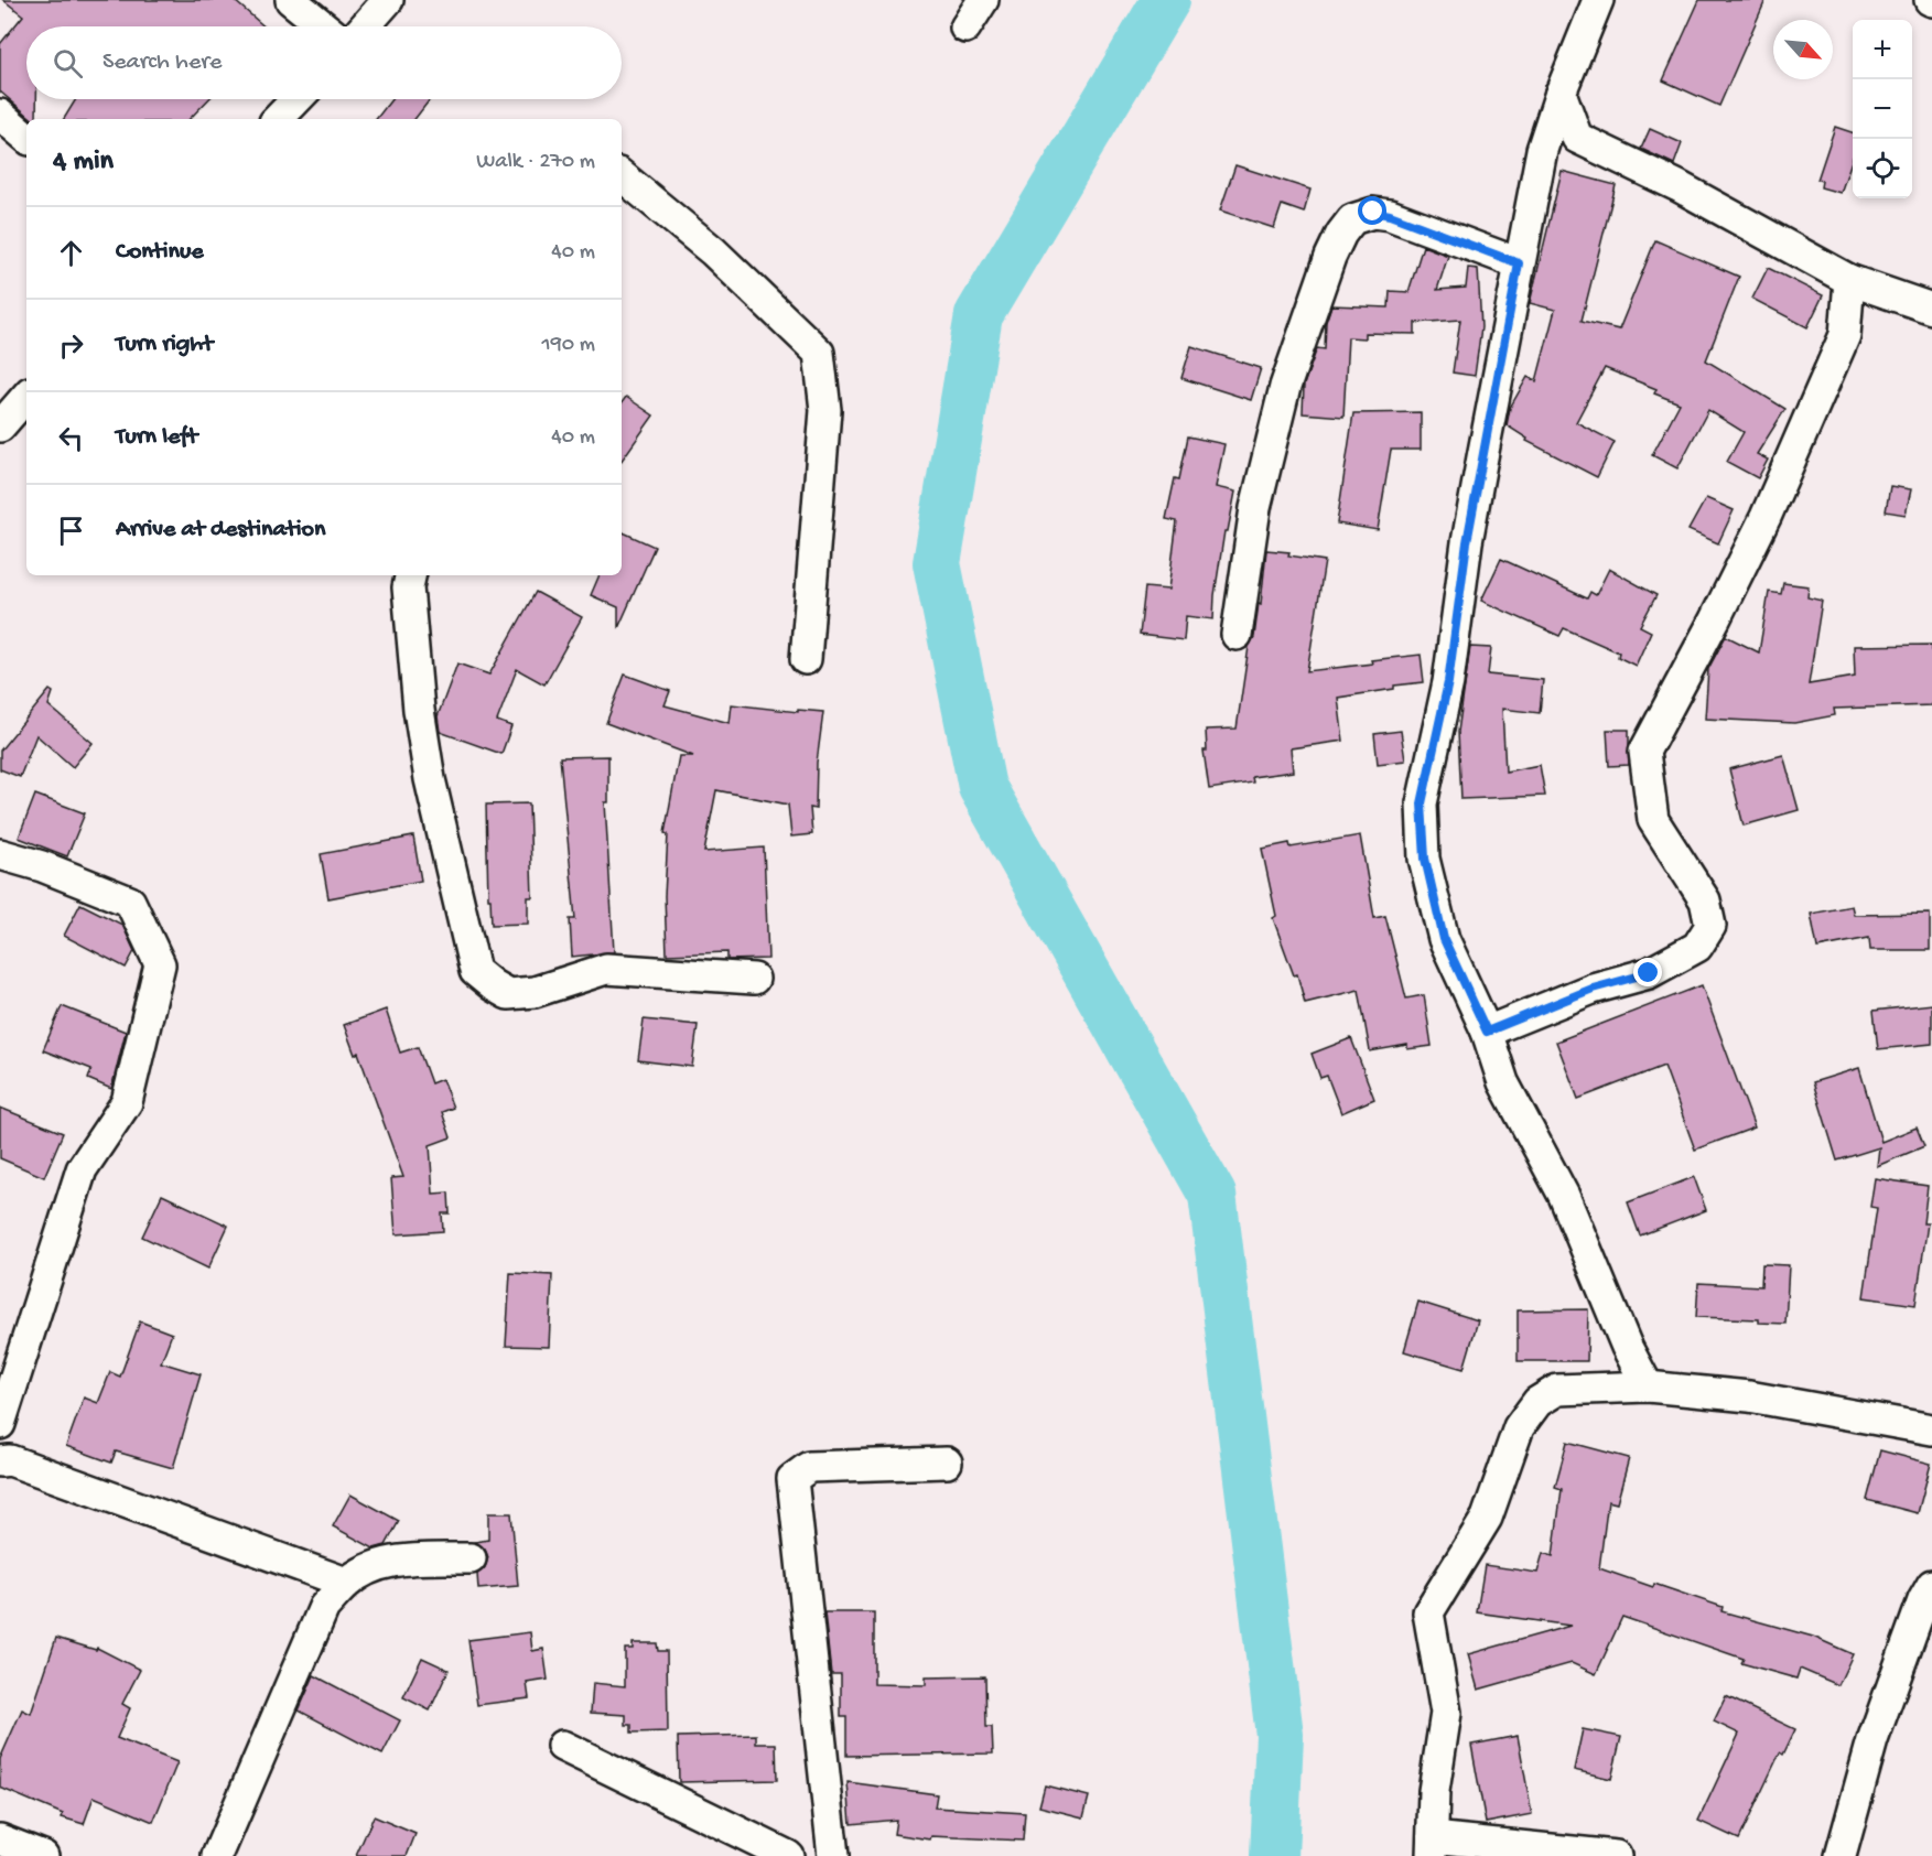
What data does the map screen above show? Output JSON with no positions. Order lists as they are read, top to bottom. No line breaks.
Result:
{"north":"bottom right","page":{"map_buttons":["+","−"],"search":"Search here","heading":["4 min","Walk · 270 m"],"list":[["Continue","40 m"],["Turn right","190 m"],["Turn left","40 m"],"Arrive at destination"]}}
